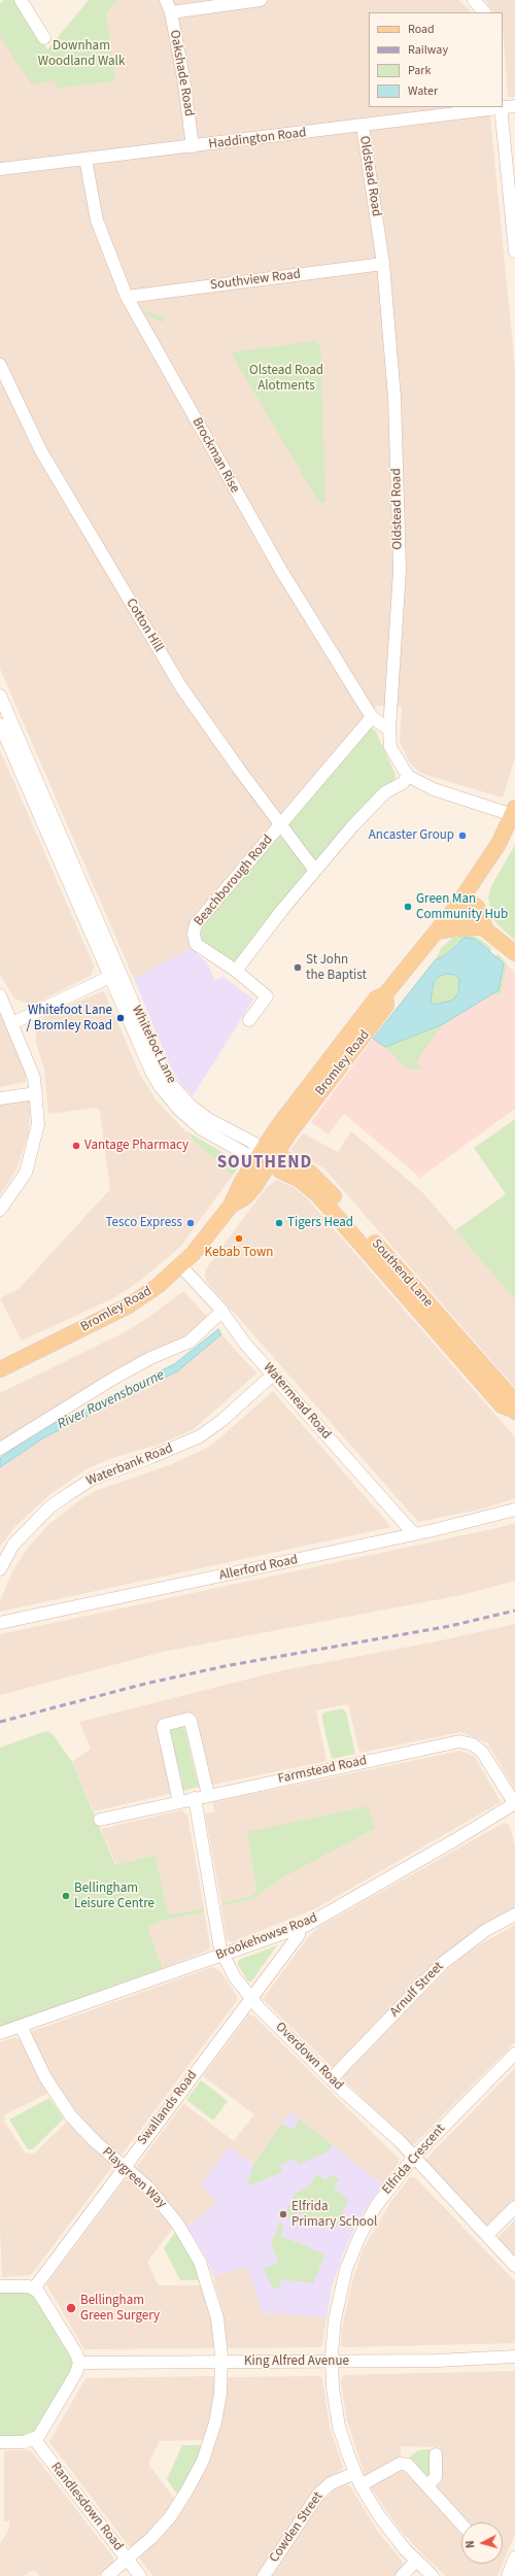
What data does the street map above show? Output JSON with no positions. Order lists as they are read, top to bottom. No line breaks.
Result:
{"streets":{"main road":["Bromley Road","Southend Lane"],"street":["Oakshade Road","Haddington Road","Oldstead Road","Southview Road","Brockman Rise","Cotton Hill","Beachborough Road","Whitefoot Lane","Watermead Road","Waterbank Road","Allerford Road","Farmstead Road","Brookehowse Road","Arnulf Street","Overdown Road","Swallands Road","Elfrida Crescent","Playgreen Way","King Alfred Avenue","Randlesdown Road","Cowden Street"]},"crossings":[["Oakshade Road","Haddington Road"],["Haddington Road","Oldstead Road"],["Haddington Road","Brockman Rise"],["Oldstead Road","Southview Road"],["Oldstead Road","Brockman Rise"],["Oldstead Road","Bromley Road"],["Southview Road","Brockman Rise"],["Brockman Rise","Beachborough Road"],["Cotton Hill","Beachborough Road"],["Whitefoot Lane","Bromley Road"],["Whitefoot Lane","Southend Lane"],["Bromley Road","Southend Lane"],["Bromley Road","Watermead Road"],["Watermead Road","Waterbank Road"],["Watermead Road","Allerford Road"],["Farmstead Road","Brookehowse Road"],["Farmstead Road","Overdown Road"],["Brookehowse Road","Overdown Road"],["Brookehowse Road","Swallands Road"],["Brookehowse Road","Playgreen Way"],["Arnulf Street","Overdown Road"],["Overdown Road","Swallands Road"],["Overdown Road","Elfrida Crescent"],["Swallands Road","Playgreen Way"],["Elfrida Crescent","King Alfred Avenue"],["Elfrida Crescent","Cowden Street"],["Playgreen Way","King Alfred Avenue"],["Playgreen Way","Randlesdown Road"]],"districts":["SOUTHEND"],"water":["River Ravensbourne"],"parks":["Downham Woodland Walk","Olstead Road Alotments"],"places":["Ancaster Group","Green Man Community Hub","St John the Baptist","Whitefoot Lane / Bromley Road","Vantage Pharmacy","Tesco Express","Tigers Head","Kebab Town","Bellingham Leisure Centre","Elfrida Primary School","Bellingham Green Surgery"],"legend":["Road","Railway","Park","Water"],"north":"left"}
